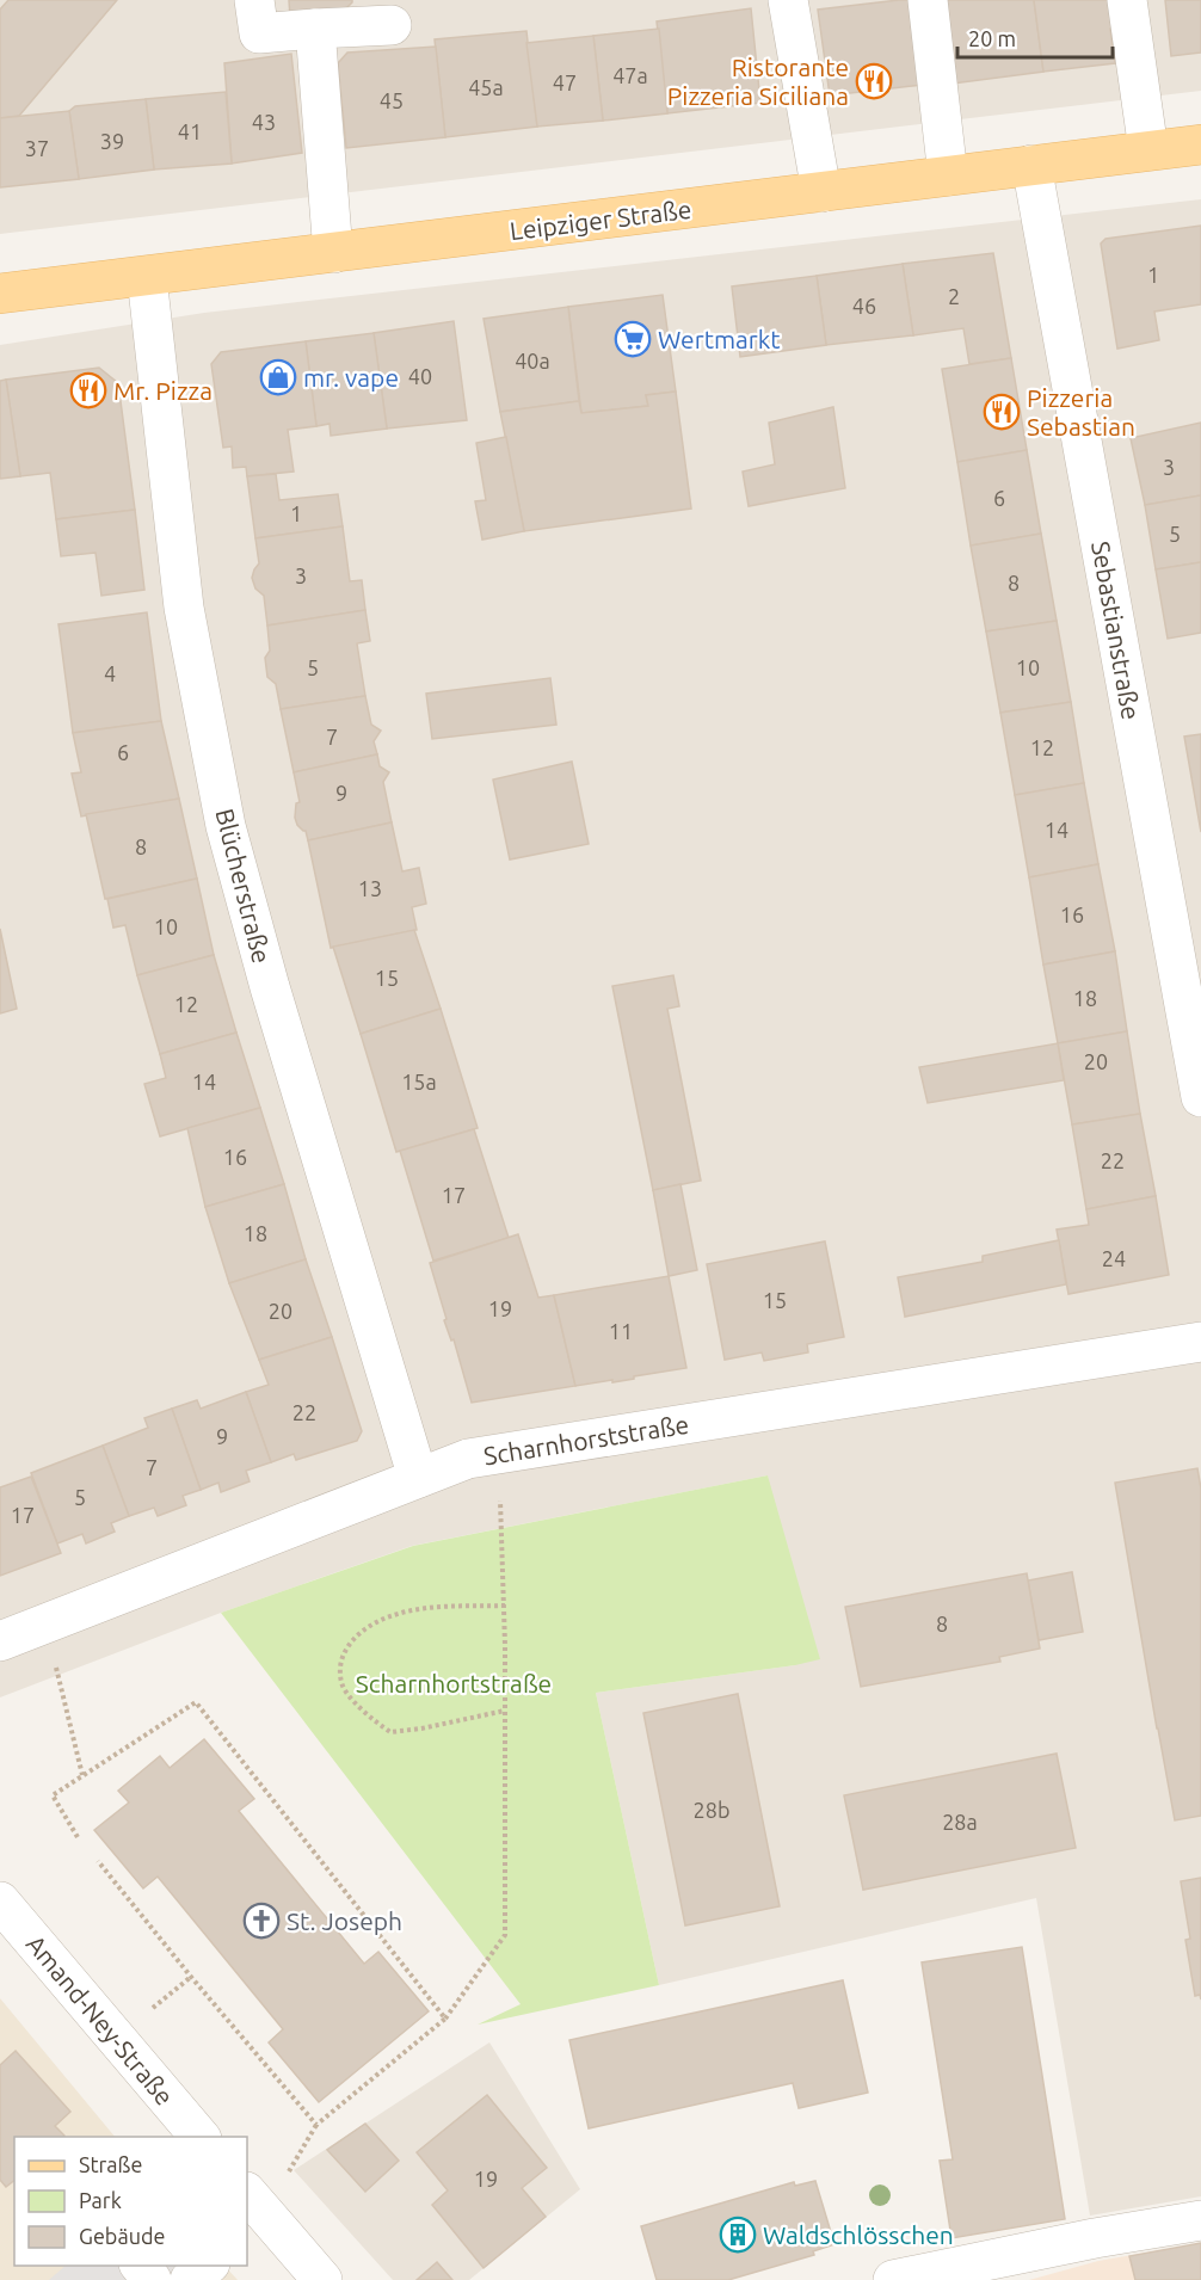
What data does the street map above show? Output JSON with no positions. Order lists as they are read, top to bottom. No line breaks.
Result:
{"streets":{"main road":["Leipziger Straße"],"street":["Sebastianstraße","Blücherstraße","Scharnhorststraße","Amand-Ney-Straße"]},"crossings":[["Leipziger Straße","Sebastianstraße"],["Leipziger Straße","Blücherstraße"],["Blücherstraße","Scharnhorststraße"]],"parks":["Scharnhortstraße"],"places":{"restaurant":["Ristorante Pizzeria Siciliana","Mr. Pizza","Pizzeria Sebastian"],"supermarket":["Wertmarkt"],"shop":["mr. vape"],"church":["St. Joseph"],"building":["Waldschlösschen"]},"house_numbers":["47a","47","45a","45","43","41","39","37","1","2","46","40a","40","3","6","1","5","3","8","5","10","4","7","12","6","9","14","8","13","16","10","15","18","12","20","14","15a","16","22","17","18","24","15","19","20","11","22","9","7","5","17","8","28b","28a","19"],"legend":["Straße","Park","Gebäude"],"scale_bar":"20 m"}
